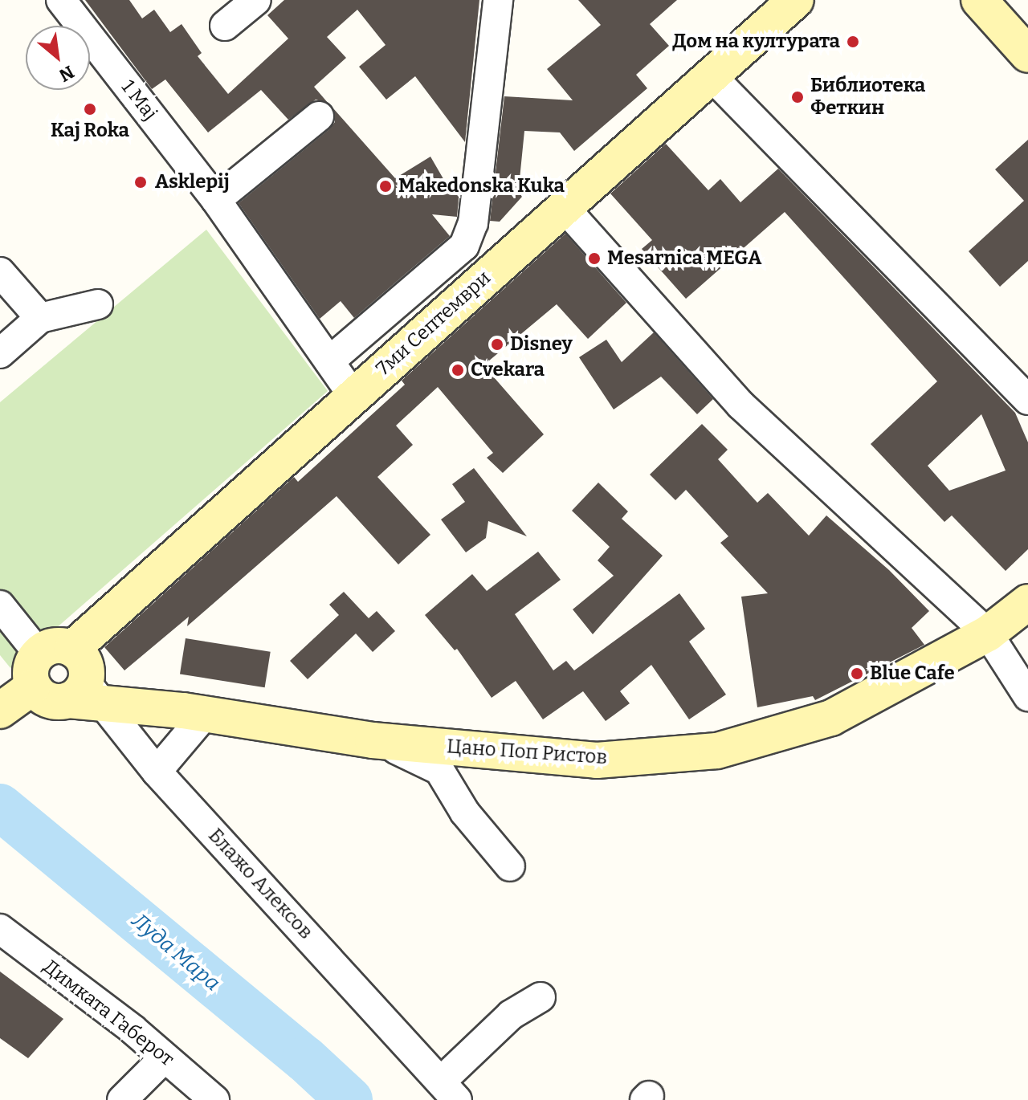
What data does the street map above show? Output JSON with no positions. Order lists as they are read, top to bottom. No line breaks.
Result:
{"streets":{"street":["1 Maj","7ми Септември","Цано Поп Ристов","Блажо Алексов","Димката Габерот"]},"crossings":[["1 Maj","7ми Септември"],["7ми Септември","Цано Поп Ристов"],["7ми Септември","Блажо Алексов"],["Цано Поп Ристов","Блажо Алексов"]],"water":["Луда Мара"],"places":["Дом на културата","Библиотека Феткин","Kaj Roka","Asklepij","Makedonska Kuka","Mesarnica MEGA","Disney","Cvekara","Blue Cafe"],"north":"bottom right"}
